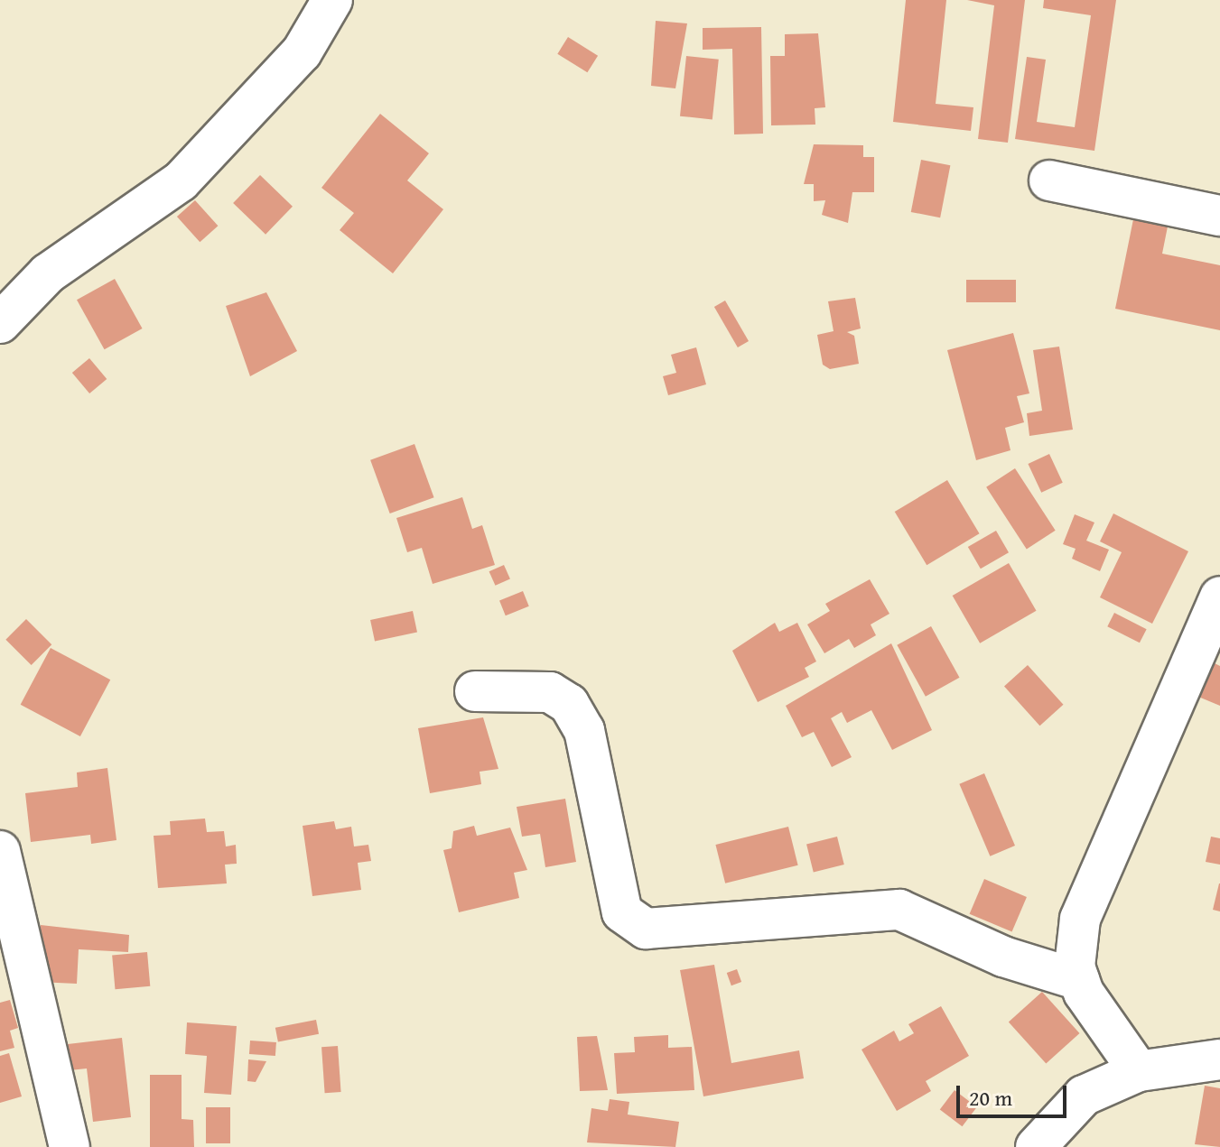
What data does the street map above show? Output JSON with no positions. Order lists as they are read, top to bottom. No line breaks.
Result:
{"scale_bar":"20 m"}
